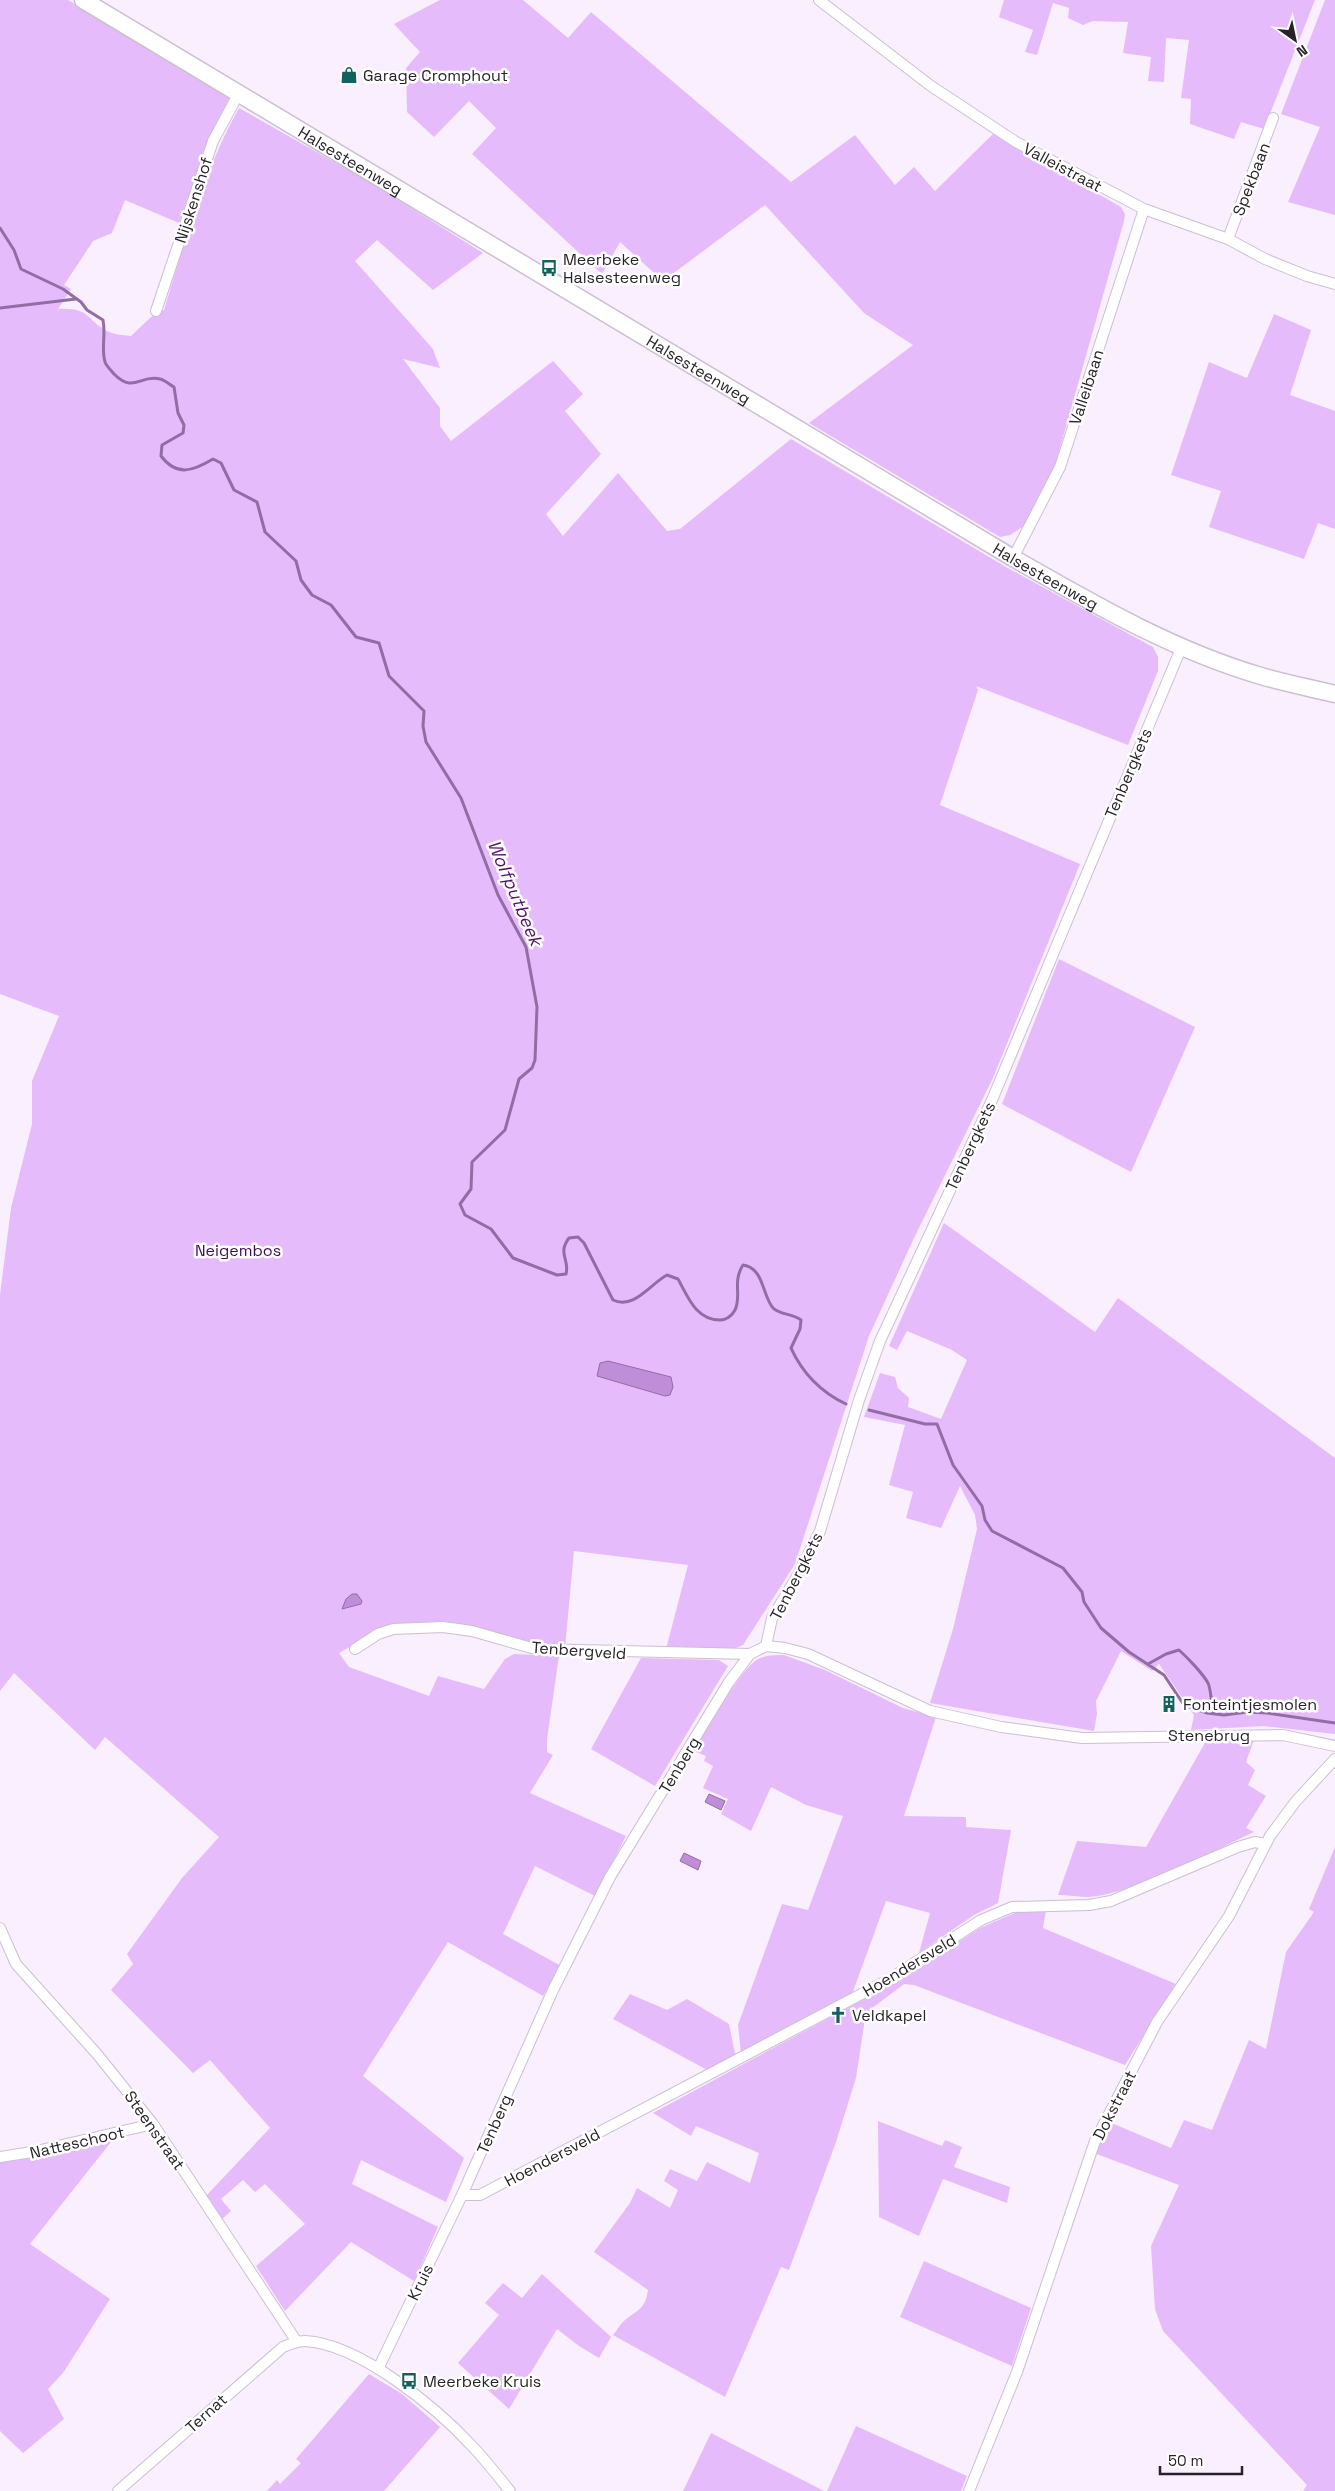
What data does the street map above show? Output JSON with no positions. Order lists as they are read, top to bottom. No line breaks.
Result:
{"streets":{"main road":["Halsesteenweg"],"street":["Valleistraat","Spekbaan","Nijskenshof","Valleibaan","Tenbergkets","Tenbergveld","Stenebrug","Tenberg","Hoendersveld","Dokstraat","Steenstraat","Natteschoot","Kruis","Ternat"]},"crossings":[["Halsesteenweg","Nijskenshof"],["Halsesteenweg","Valleibaan"],["Halsesteenweg","Tenbergkets"],["Valleistraat","Spekbaan"],["Valleistraat","Valleibaan"],["Tenbergkets","Stenebrug"],["Tenbergkets","Tenberg"],["Tenbergveld","Tenberg"],["Stenebrug","Tenberg"],["Tenberg","Hoendersveld"],["Tenberg","Kruis"],["Hoendersveld","Dokstraat"],["Hoendersveld","Kruis"],["Steenstraat","Natteschoot"],["Steenstraat","Ternat"]],"water":["Wolfputbeek"],"parks":["Neigembos"],"places":{"shop":["Garage Cromphout"],"bus stop":["Meerbeke Halsesteenweg","Meerbeke Kruis"],"building":["Fonteintjesmolen"],"church":["Veldkapel"]},"scale_bar":"50 m","north":"bottom right"}
